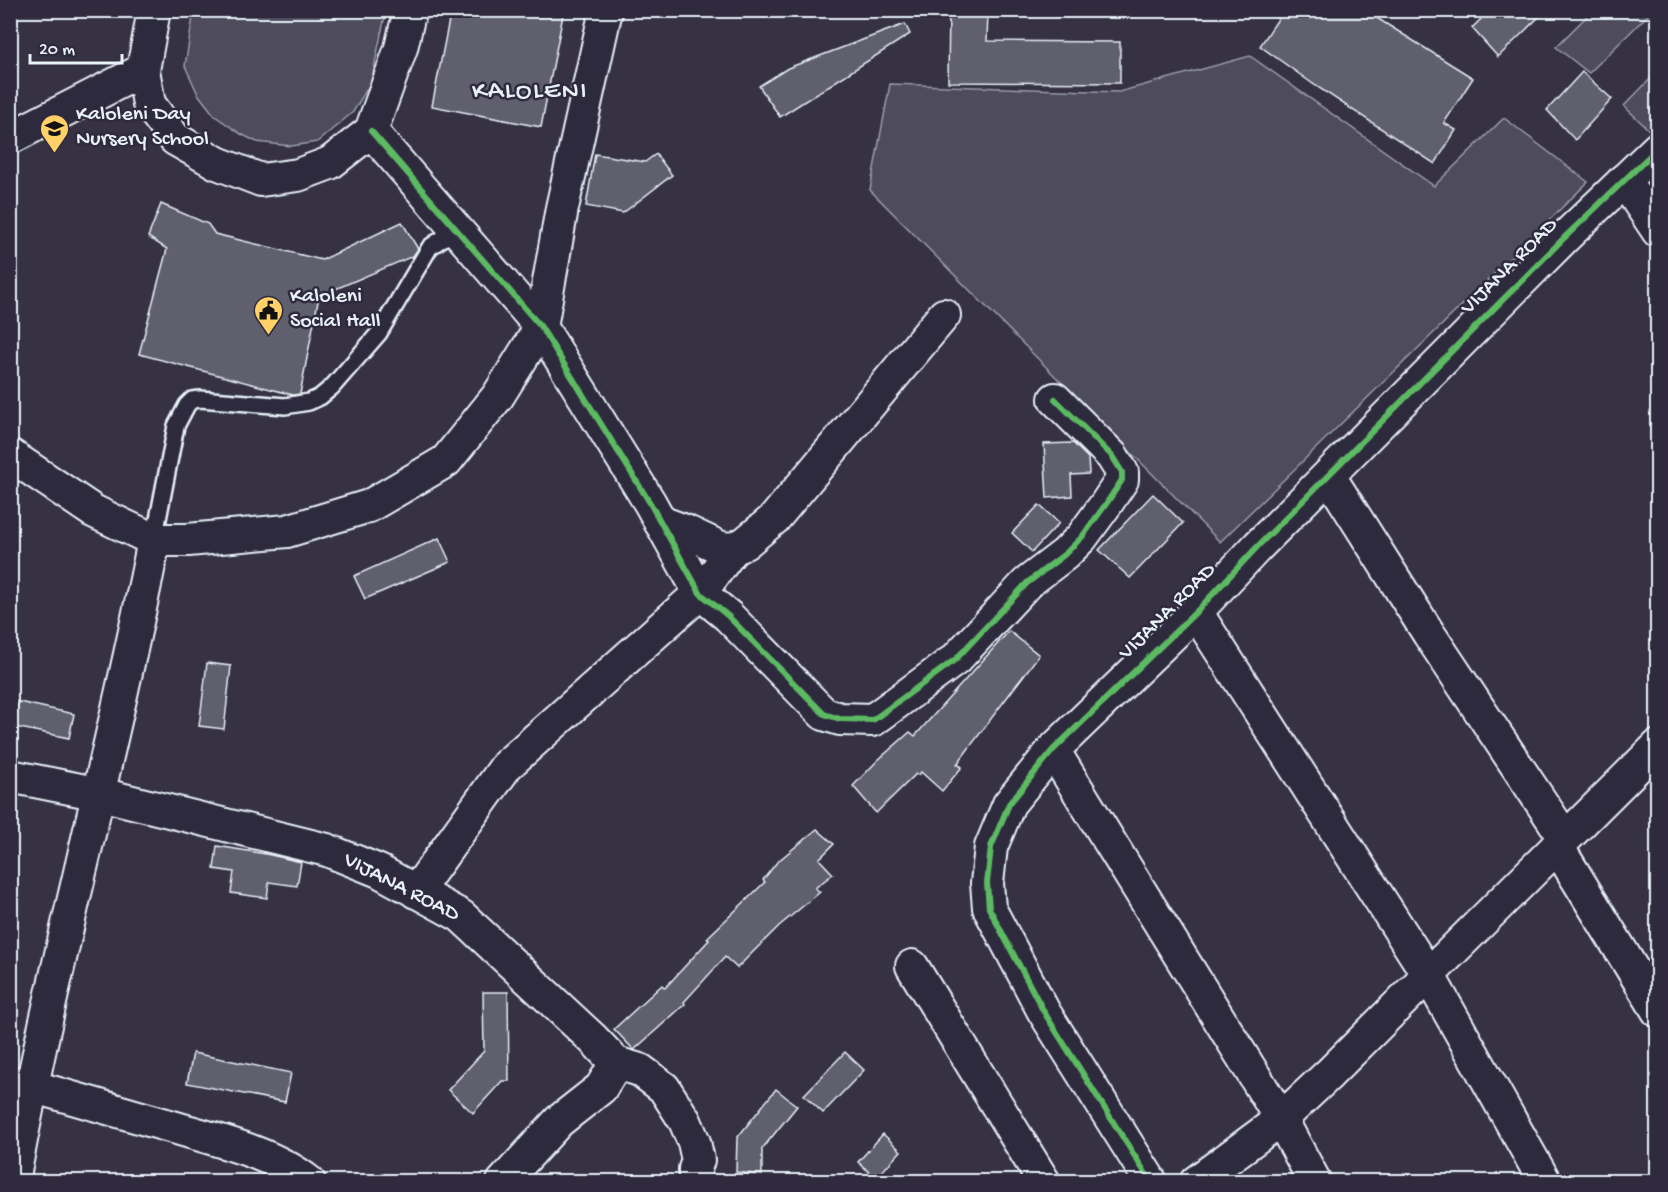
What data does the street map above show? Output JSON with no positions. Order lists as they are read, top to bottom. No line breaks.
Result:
{"streets":{"street":["VIJANA ROAD"]},"districts":["KALOLENI"],"places":{"school or university":["Kaloleni Day Nursery School"],"public building":["Kaloleni Social Hall"]},"scale_bar":"20 m"}
